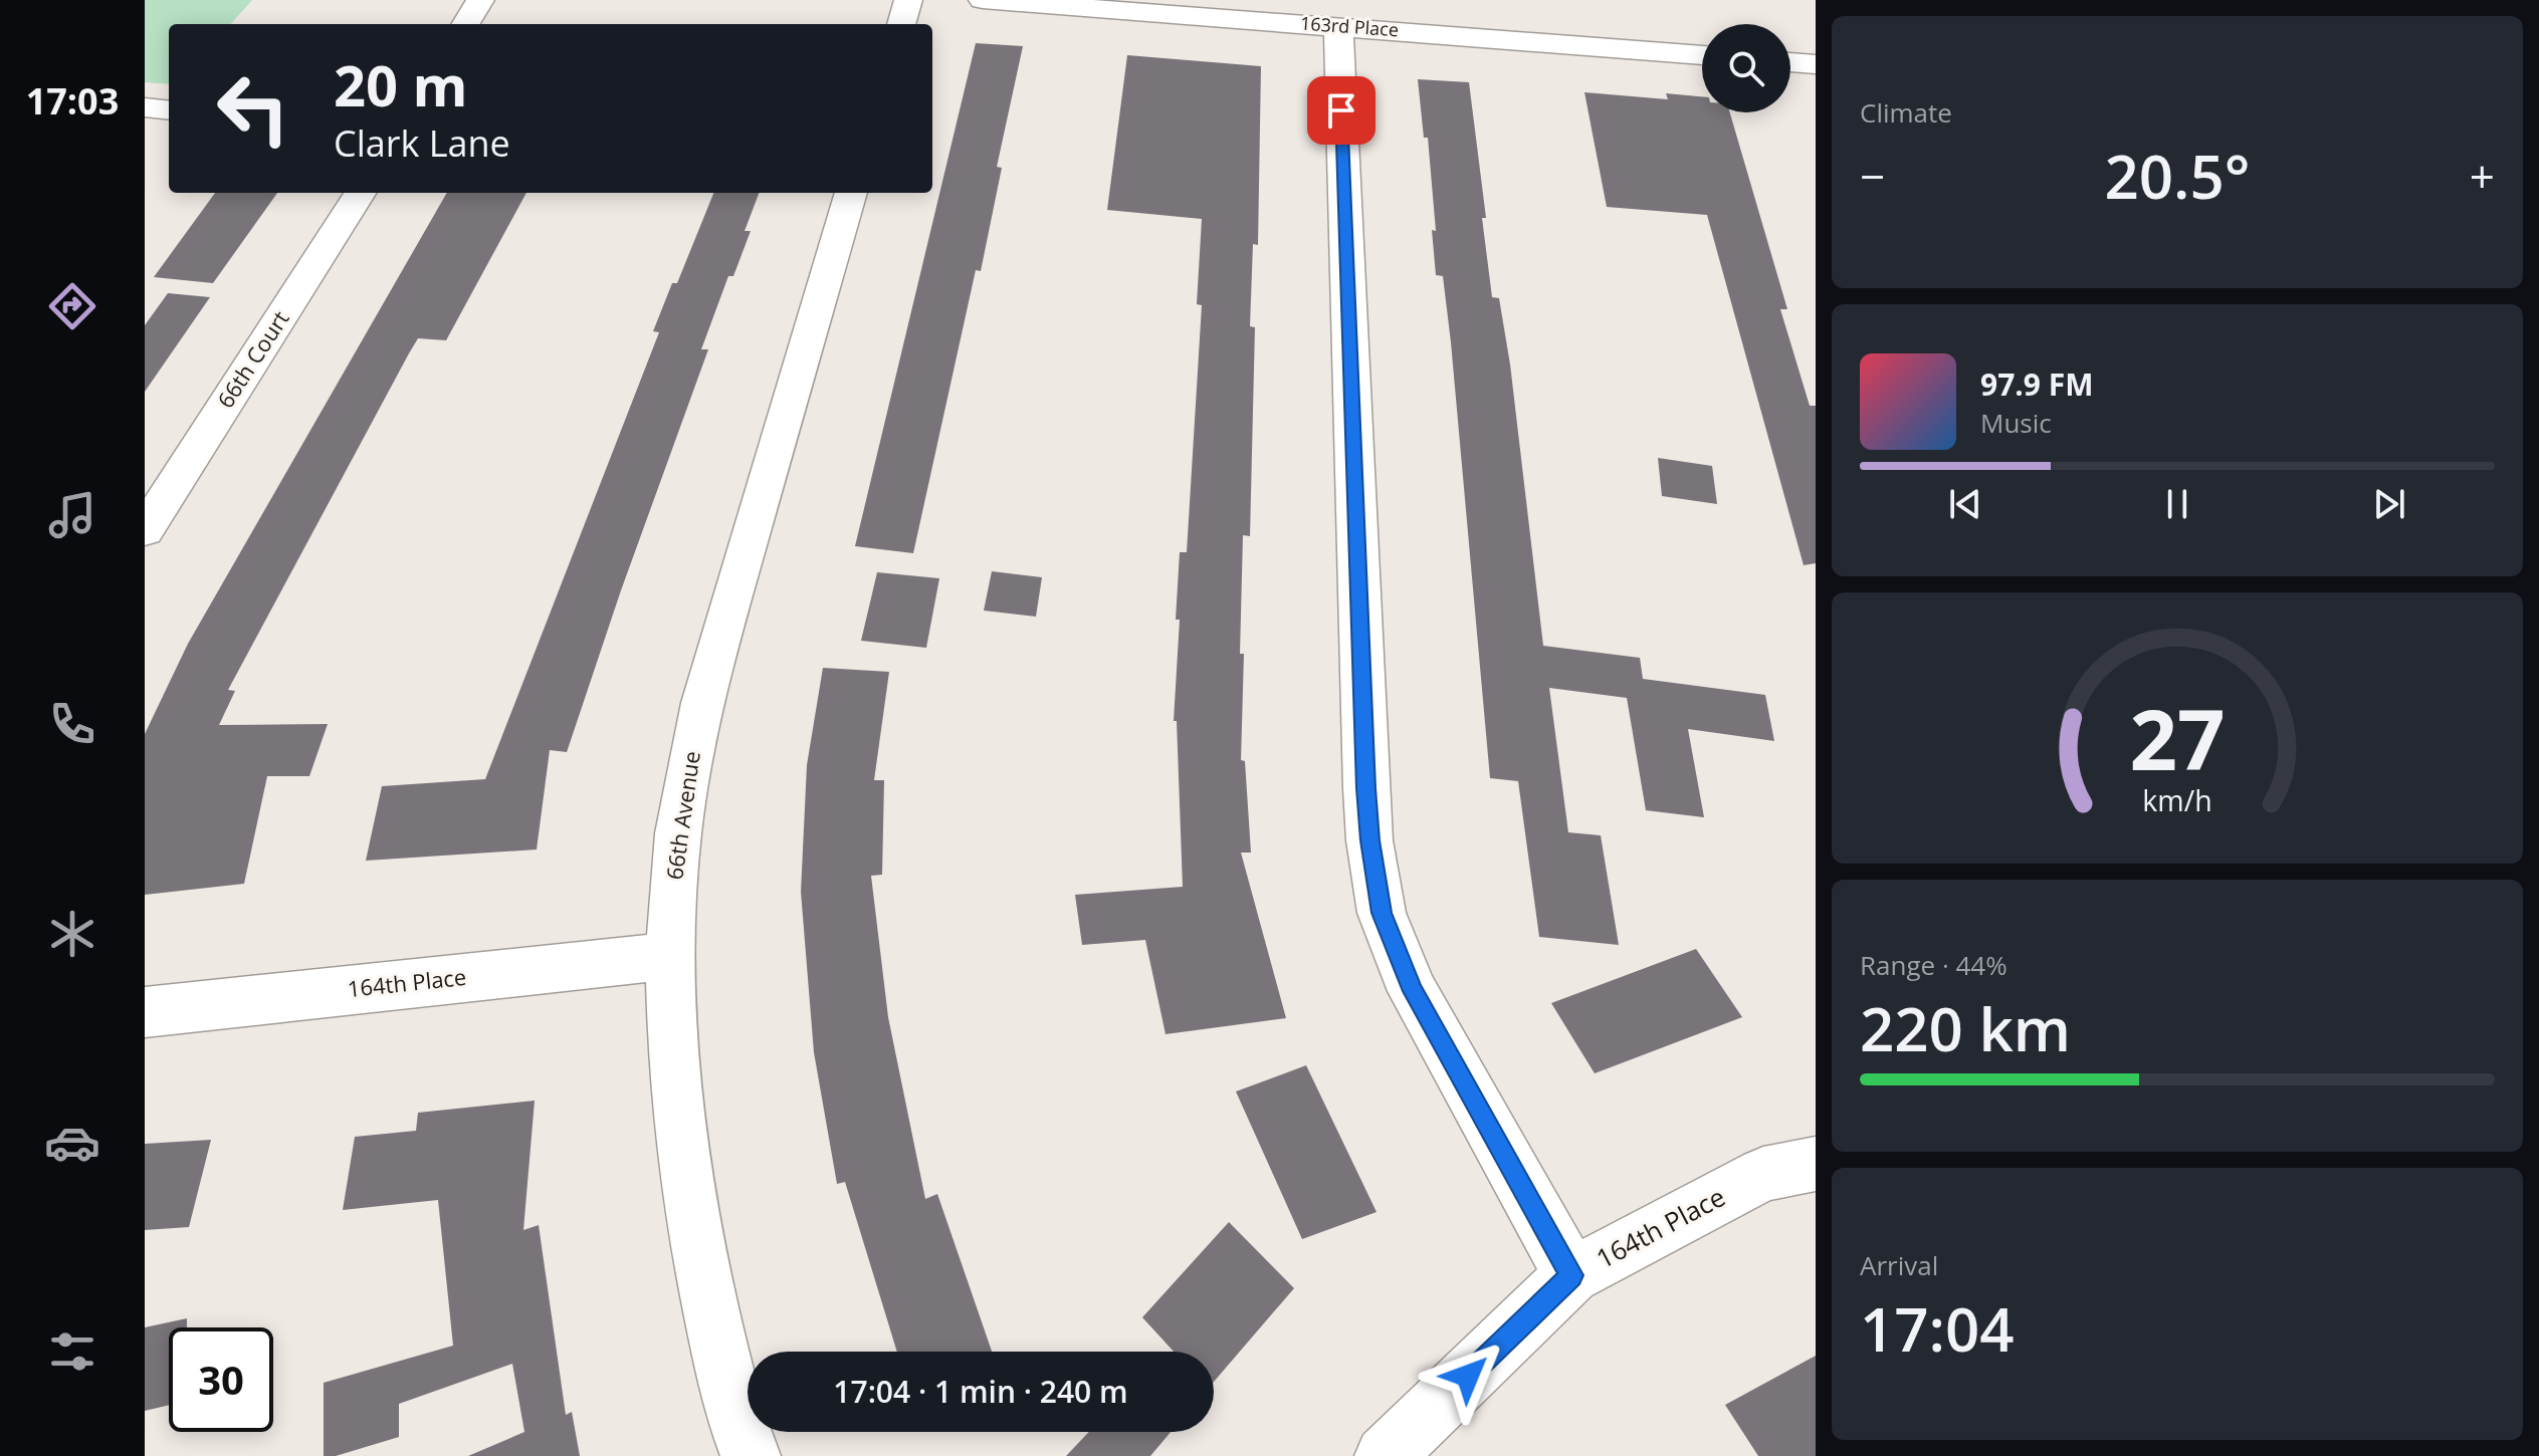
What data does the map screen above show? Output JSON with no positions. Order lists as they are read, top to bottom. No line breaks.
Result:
{"streets":{"street":["163rd Place","66th Court","66th Avenue","164th Place"]},"crossings":[["66th Avenue","164th Place"]],"page":{"tabs":"17:03","tile":["Climate",["Range · 44%","220 km"],["Arrival","17:04"]],"turn":["20 m","Clark Lane"],"heat":["−","20.5°","+"],"song":["97.9 FM","Music"],"limit":"30","trip":"17:04 · 1 min · 240 m","gauge":["27","km/h"]}}
